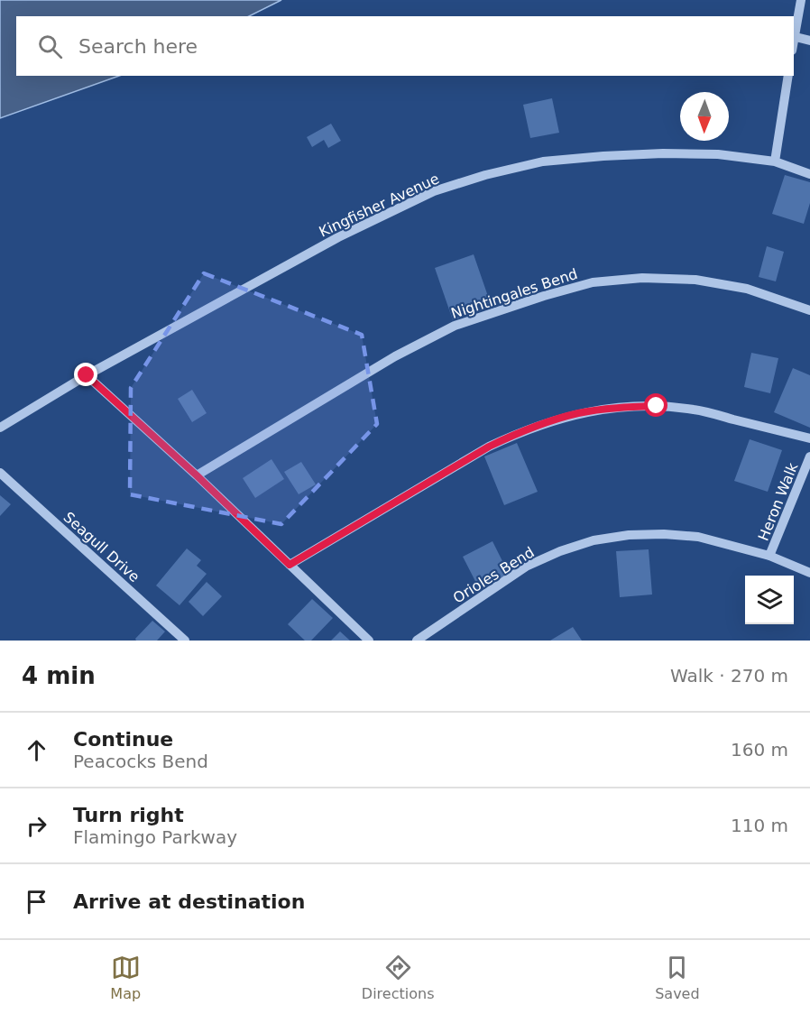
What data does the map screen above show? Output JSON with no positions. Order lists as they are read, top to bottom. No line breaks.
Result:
{"streets":{"street":["Kingfisher Avenue","Nightingales Bend","Heron Walk","Seagull Drive","Orioles Bend"]},"crossings":[["Heron Walk","Orioles Bend"]],"north":"bottom","page":{"search":"Search here","heading":["4 min","Walk · 270 m"],"list":[["Continue","Peacocks Bend","160 m"],["Turn right","Flamingo Parkway","110 m"],"Arrive at destination"],"nav":["Map","Directions","Saved"]}}
